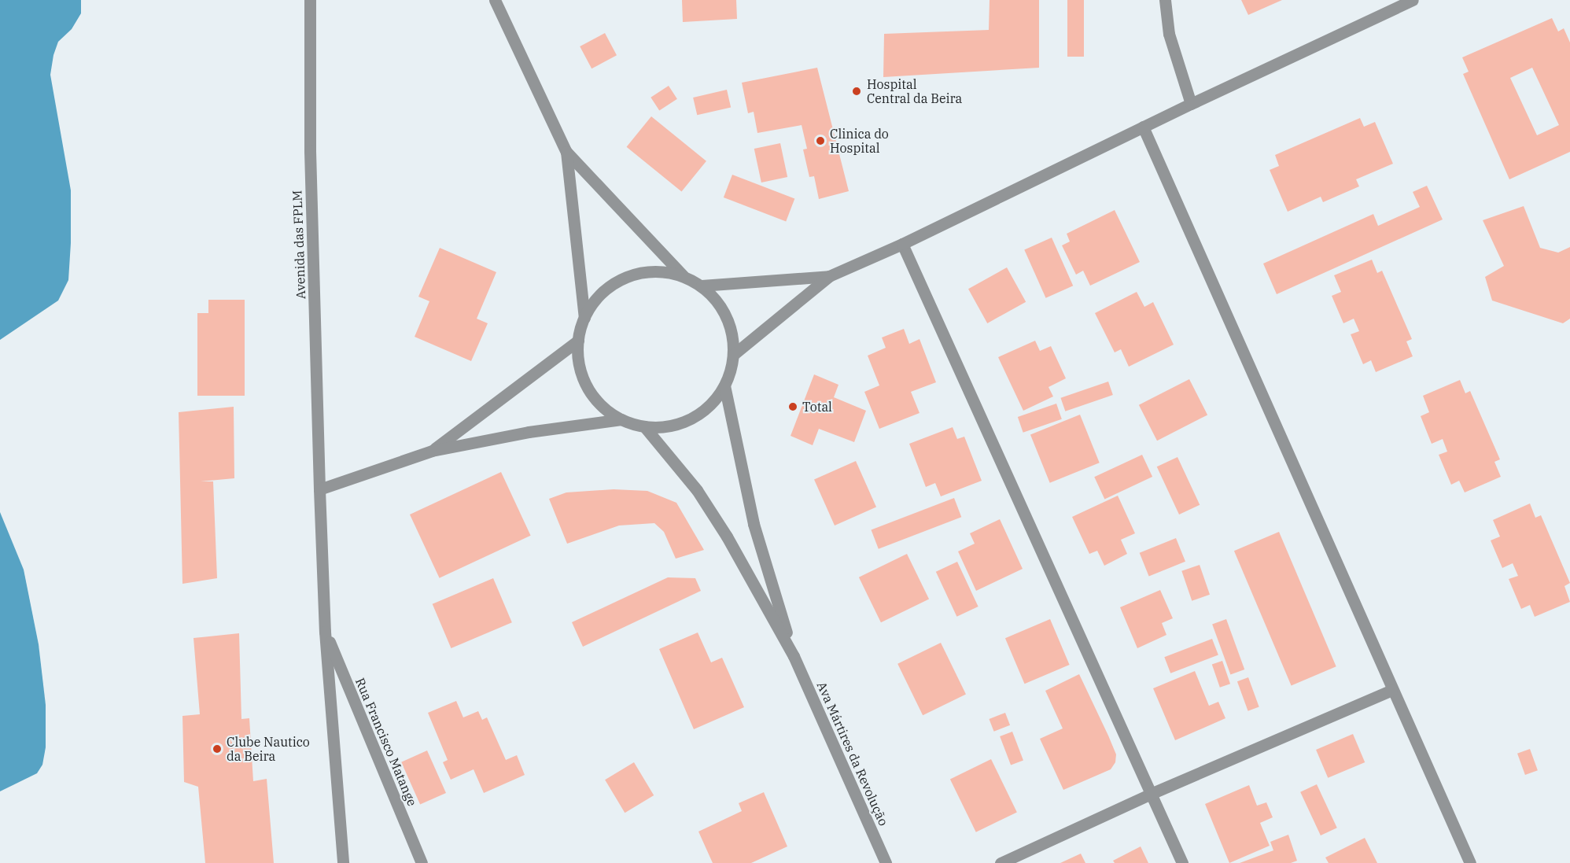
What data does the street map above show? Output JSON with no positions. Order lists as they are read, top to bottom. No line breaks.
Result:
{"streets":{"street":["Avenida das FPLM","Rua Francisco Matange","Ava Mártires da Revolução"]},"crossings":[["Avenida das FPLM","Rua Francisco Matange"]],"places":["Hospital Central da Beira","Clinica do Hospital","Total","Clube Nautico da Beira"]}
